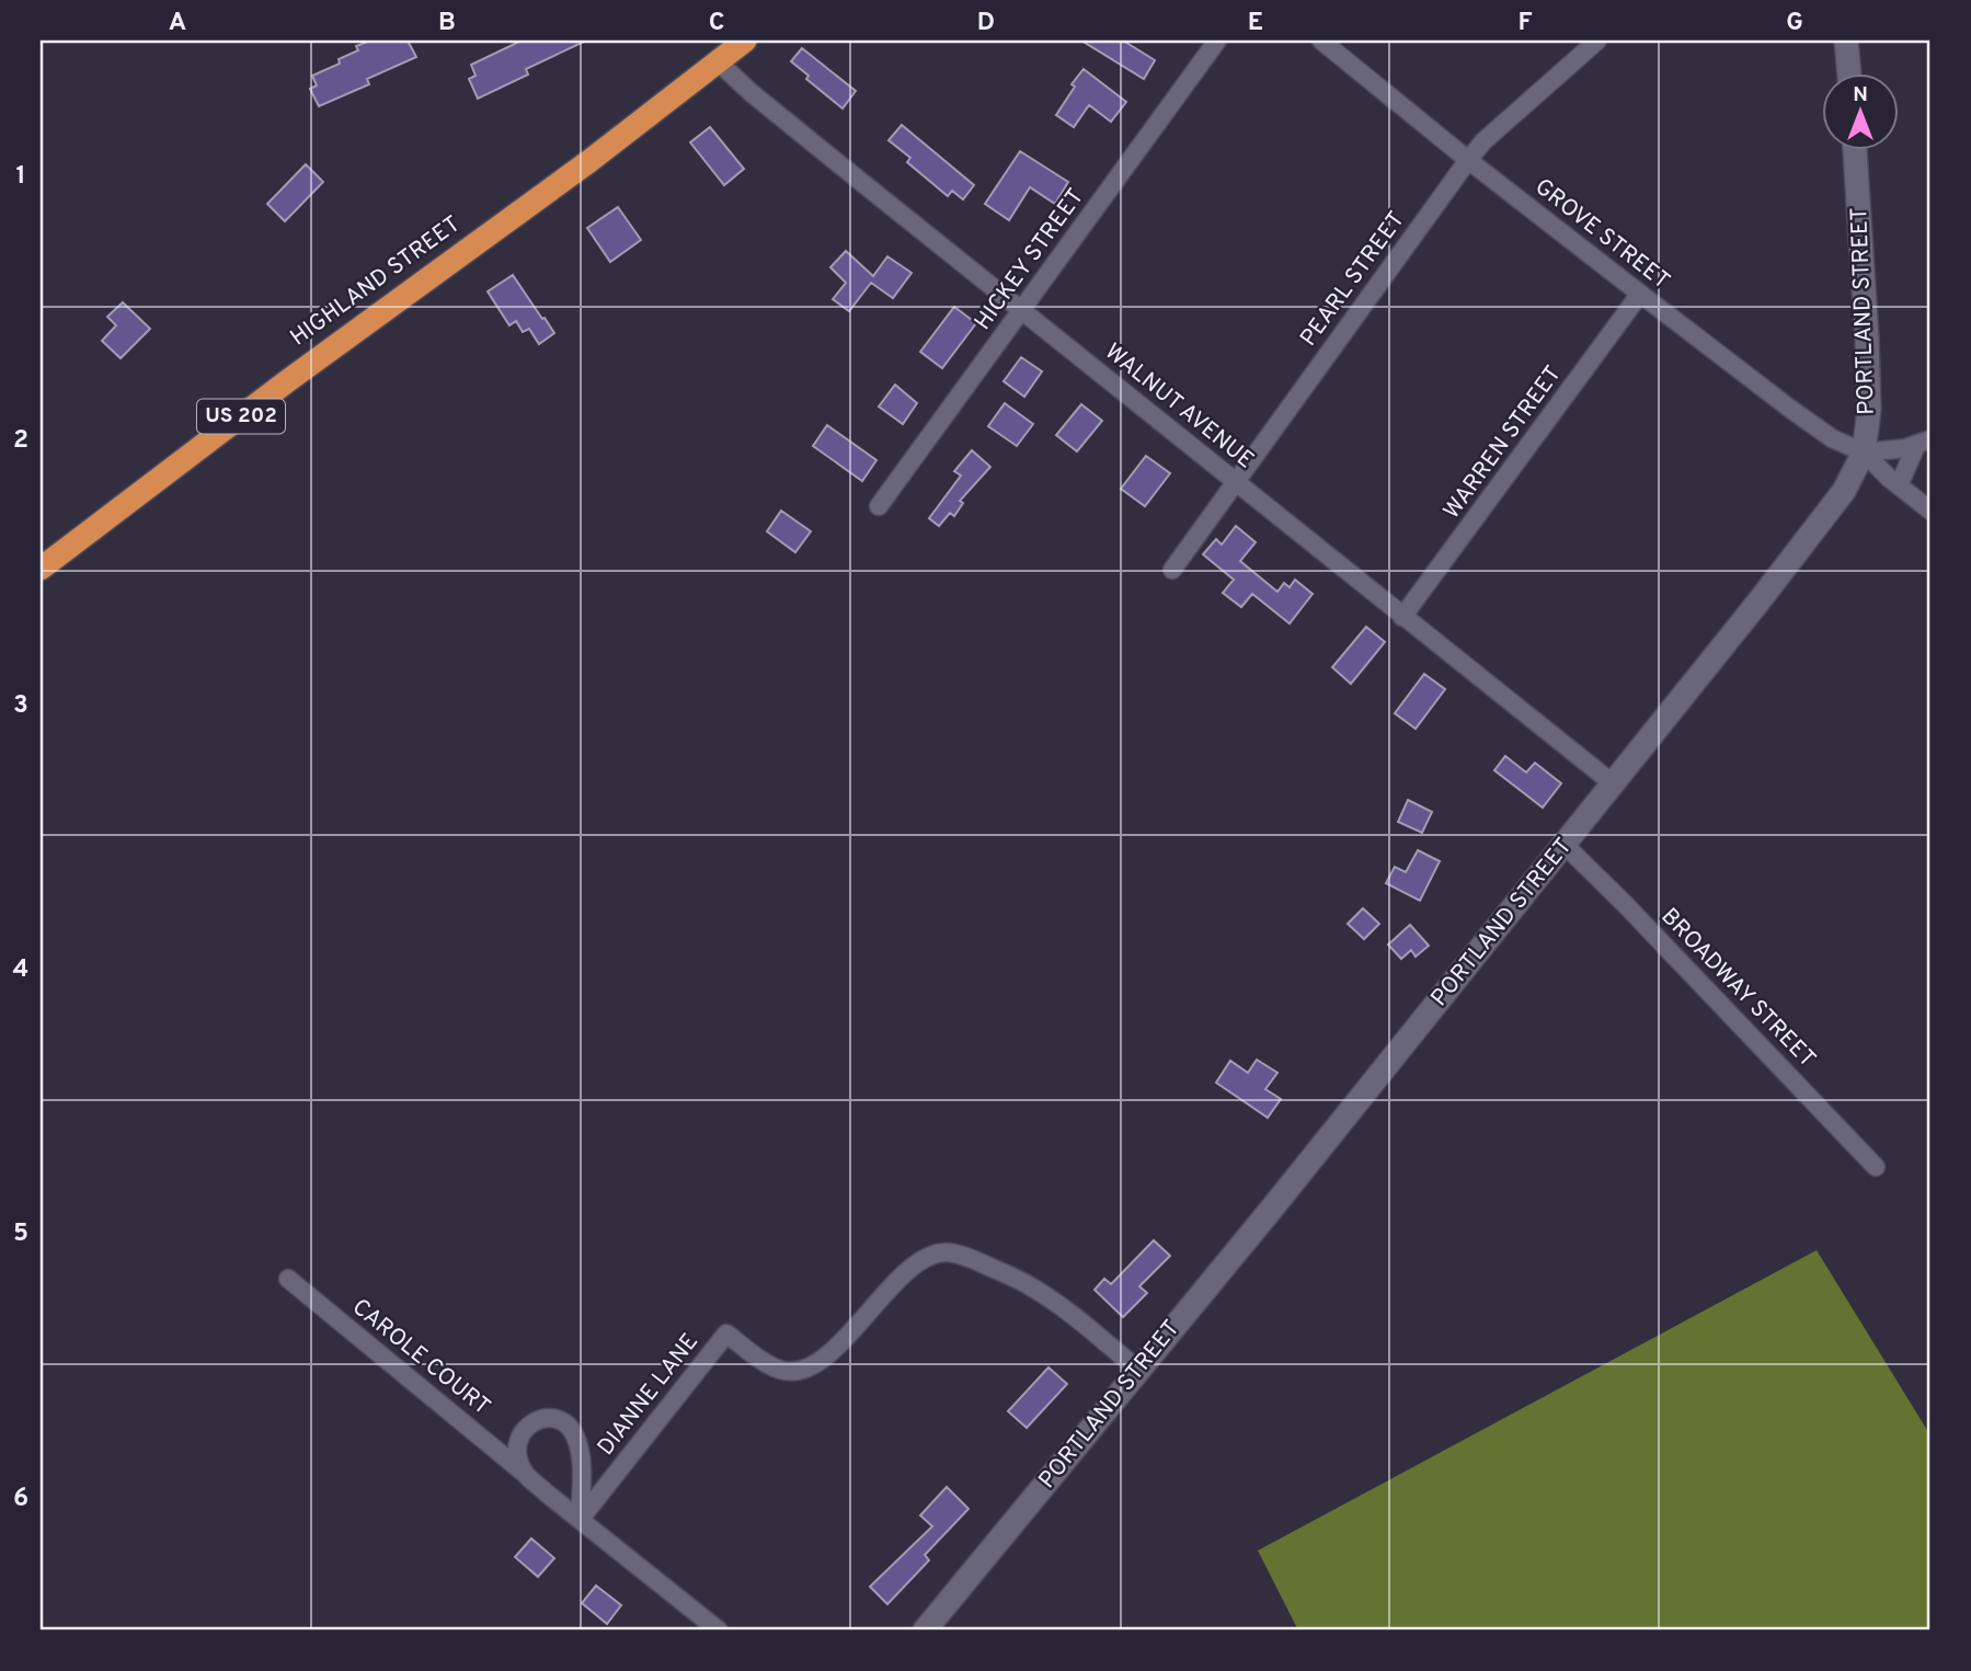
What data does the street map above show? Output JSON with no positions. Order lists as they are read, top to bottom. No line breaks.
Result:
{"streets":{"highway":["HIGHLAND STREET","US 202"],"street":["GROVE STREET","HICKEY STREET","PEARL STREET","PORTLAND STREET","WALNUT AVENUE","WARREN STREET","BROADWAY STREET","CAROLE COURT","DIANNE LANE"]},"crossings":[["GROVE STREET","PEARL STREET"],["GROVE STREET","PORTLAND STREET"],["GROVE STREET","WARREN STREET"],["HICKEY STREET","WALNUT AVENUE"],["PEARL STREET","WALNUT AVENUE"],["HIGHLAND STREET","WALNUT AVENUE"],["PORTLAND STREET","WALNUT AVENUE"],["PORTLAND STREET","BROADWAY STREET"],["PORTLAND STREET","DIANNE LANE"],["WALNUT AVENUE","WARREN STREET"],["CAROLE COURT","DIANNE LANE"]],"north":"top","grid":{"columns":["A","B","C","D","E","F","G"],"rows":["1","2","3","4","5","6"]}}
